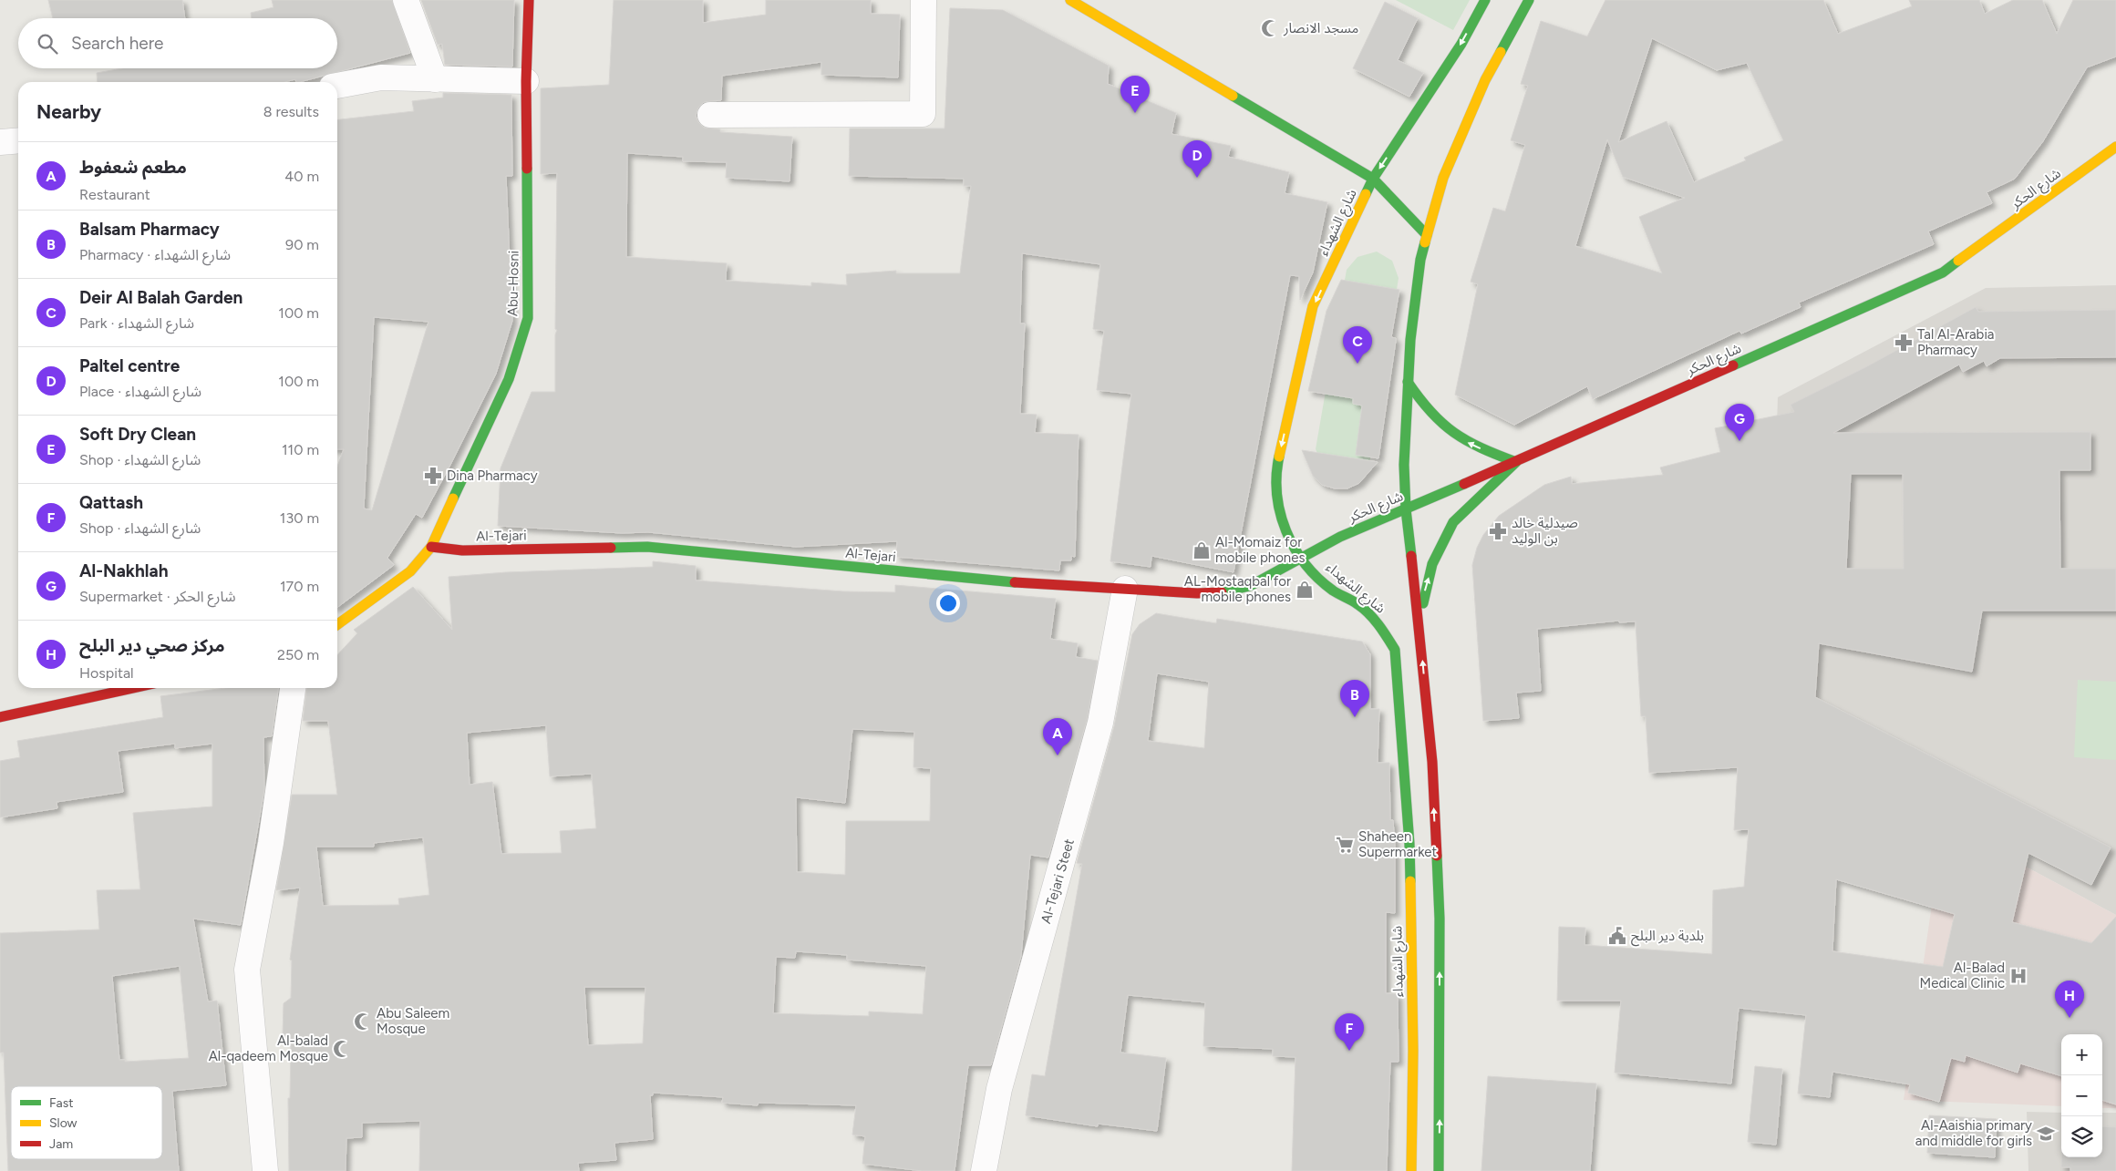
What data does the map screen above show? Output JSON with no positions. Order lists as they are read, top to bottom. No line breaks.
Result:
{"streets":{"street":["شارع الحكر","شارع الشهداء","Abu-Hosni","Al-Tejari","Al-Tejari Steet"]},"crossings":[["شارع الحكر","شارع الشهداء"],["شارع الحكر","Al-Tejari"],["شارع الشهداء","Al-Tejari"],["Abu-Hosni","Al-Tejari"],["Al-Tejari","Al-Tejari Steet"]],"places":{"mosque":["مسجد الانصار","Abu Saleem Mosque","Al-balad Al-qadeem Mosque"],"pharmacy":["Tal Al-Arabia Pharmacy","Dina Pharmacy","صيدلية خالد بن الوليد"],"shop":["Al-Momaiz for mobile phones","AL-Mostaqbal for mobile phones"],"supermarket":["Shaheen Supermarket"],"public building":["بلدية دير البلح"],"hospital":["Al-Balad Medical Clinic"],"school or university":["Al-Aaishia primary and middle for girls"]},"legend":["Fast","Slow","Jam"],"page":{"search":"Search here","pins":["E","D","C","G","B","A","H","F"],"heading":["Nearby","8 results"],"list":[{"mark":"A","name":"مطعم شعفوط","note":"Restaurant","value":"40 m"},{"mark":"B","name":"Balsam Pharmacy","note":"Pharmacy · شارع الشهداء","value":"90 m"},{"mark":"C","name":"Deir Al Balah Garden","note":"Park · شارع الشهداء","value":"100 m"},{"mark":"D","name":"Paltel centre","note":"Place · شارع الشهداء","value":"100 m"},{"mark":"E","name":"Soft Dry Clean","note":"Shop · شارع الشهداء","value":"110 m"},{"mark":"F","name":"Qattash","note":"Shop · شارع الشهداء","value":"130 m"},{"mark":"G","name":"Al-Nakhlah","note":"Supermarket · شارع الحكر","value":"170 m"},{"mark":"H","name":"مركز صحي دير البلح","note":"Hospital","value":"250 m"}],"map_buttons":["+","−"]}}
